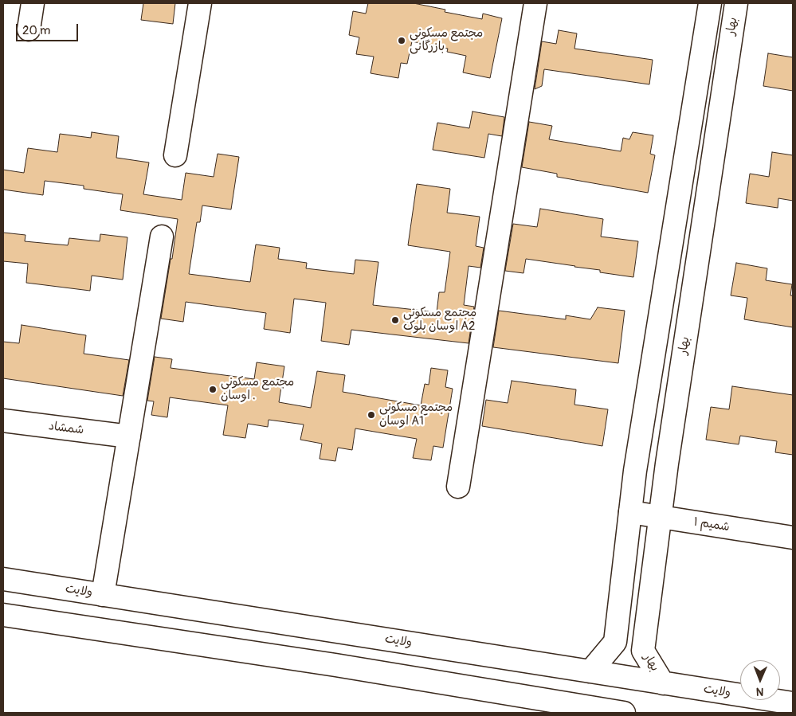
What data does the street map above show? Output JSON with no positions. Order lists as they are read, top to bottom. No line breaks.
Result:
{"streets":{"street":["بهار","شمشاد","شمیم ۱","ولایت"]},"crossings":[["بهار","شمیم ۱"],["بهار","ولایت"]],"places":["مجتمع مسکونی بازرگانی","مجتمع مسکونی اوسان بلوک A2","مجتمع مسکونی اوسان .","مجتمع مسکونی اوسان A1"],"scale_bar":"20 m","north":"bottom"}
